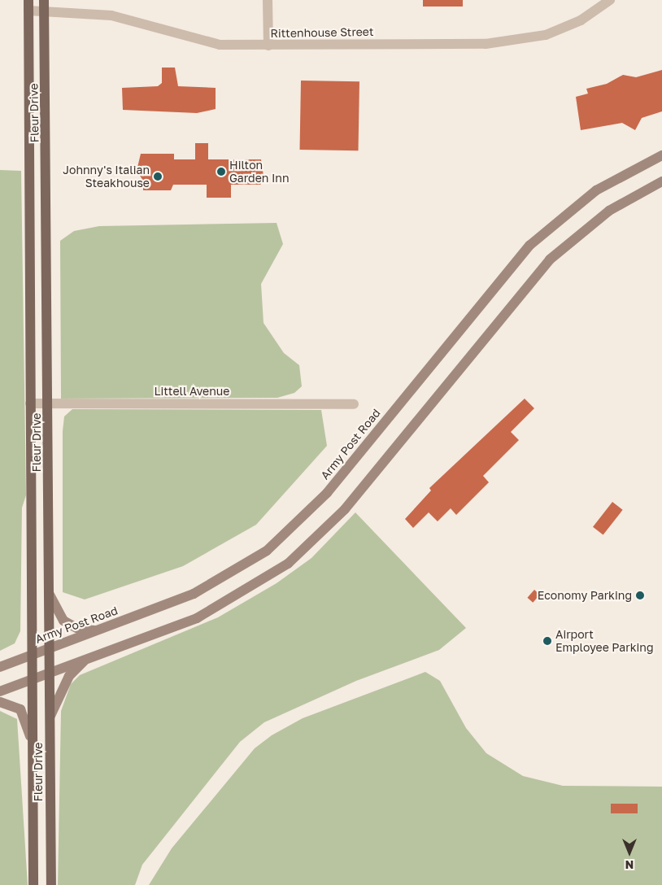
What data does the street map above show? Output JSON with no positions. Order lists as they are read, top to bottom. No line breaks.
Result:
{"streets":{"main road":["Fleur Drive","Army Post Road"],"street":["Rittenhouse Street","Littell Avenue"]},"crossings":[["Rittenhouse Street","Fleur Drive"],["Fleur Drive","Littell Avenue"],["Fleur Drive","Army Post Road"]],"places":["Hilton Garden Inn","Johnny's Italian Steakhouse","Economy Parking","Airport Employee Parking"],"north":"bottom"}
